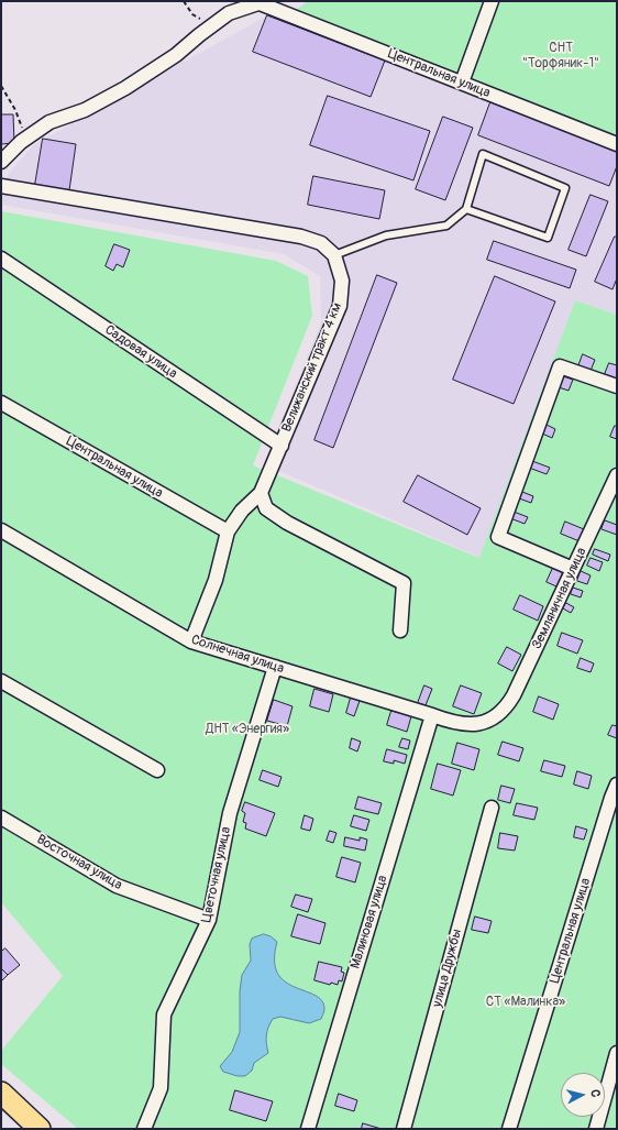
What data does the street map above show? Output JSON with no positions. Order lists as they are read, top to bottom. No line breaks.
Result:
{"streets":{"street":["Центральная улица","Садовая улица","Велижанский тракт 4 км","Земляничная улица","Солнечная улица","Восточная улица","Цветочная улица","Малиновая улица","улица Дружбы"]},"crossings":[["Садовая улица","Велижанский тракт 4 км"],["Земляничная улица","Солнечная улица"],["Солнечная улица","Цветочная улица"],["Солнечная улица","Малиновая улица"],["Восточная улица","Цветочная улица"]],"parks":["СНТ \"Торфяник-1\"","ДНТ «Энергия»","CТ «Малинка»"],"north":"right"}
